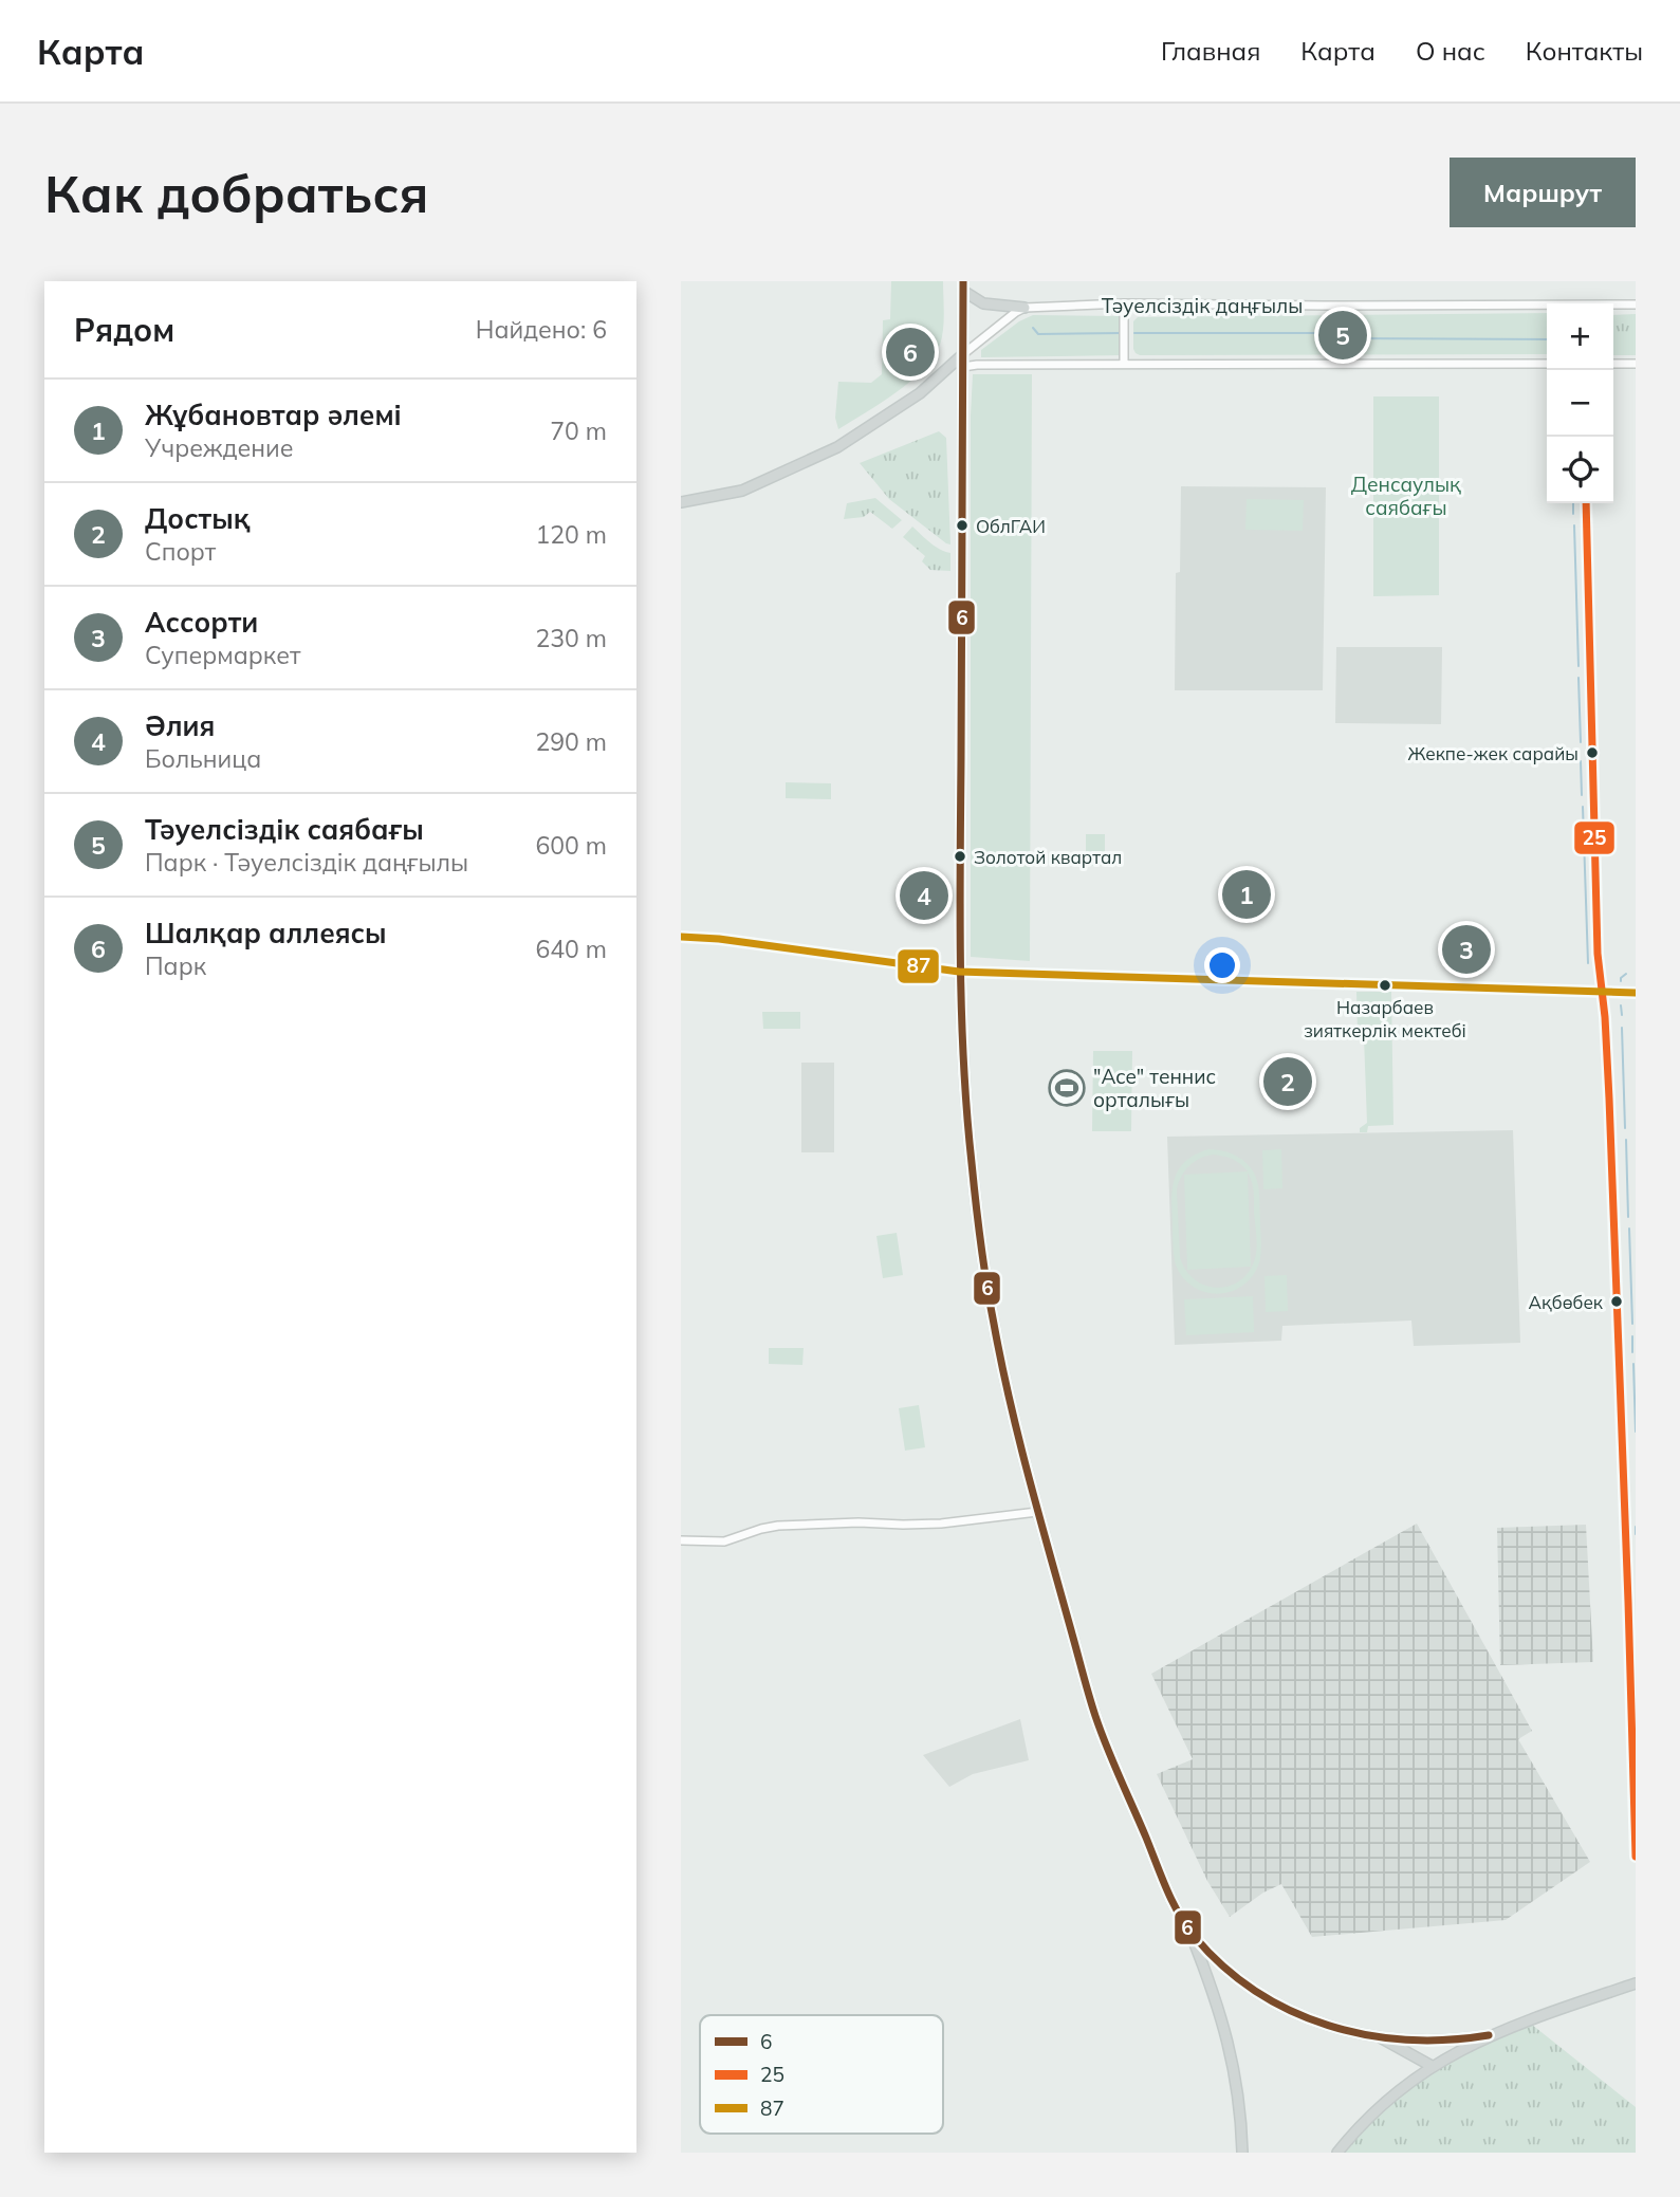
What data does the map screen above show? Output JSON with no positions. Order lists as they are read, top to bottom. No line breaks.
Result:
{"streets":{"street":["Тәуелсіздік даңғылы"]},"parks":["Денсаулық саябағы"],"places":{"other":["ОблГАИ","Жекпе-жек сарайы","Золотой квартал","Назарбаев зияткерлік мектебі","Ақбөбек"],"sports":["\"Ace\" теннис орталығы"]},"lines":["transit line 6","transit line 25","transit line 87"],"legend":["6","25","87"],"page":{"header":"Карта","nav":["Главная","Карта","О нас","Контакты"],"buttons":"Маршрут","title":"Как добраться","heading":["Рядом","Найдено: 6"],"map_buttons":["+","−"],"pins":["5","6","1","4","3","2"],"list":[{"mark":"1","name":"Жұбановтар әлемі","note":"Учреждение","value":"70 m"},{"mark":"2","name":"Достық","note":"Спорт","value":"120 m"},{"mark":"3","name":"Ассорти","note":"Супермаркет","value":"230 m"},{"mark":"4","name":"Әлия","note":"Больница","value":"290 m"},{"mark":"5","name":"Тәуелсіздік саябағы","note":"Парк · Тәуелсіздік даңғылы","value":"600 m"},{"mark":"6","name":"Шалқар аллеясы","note":"Парк","value":"640 m"}]}}
